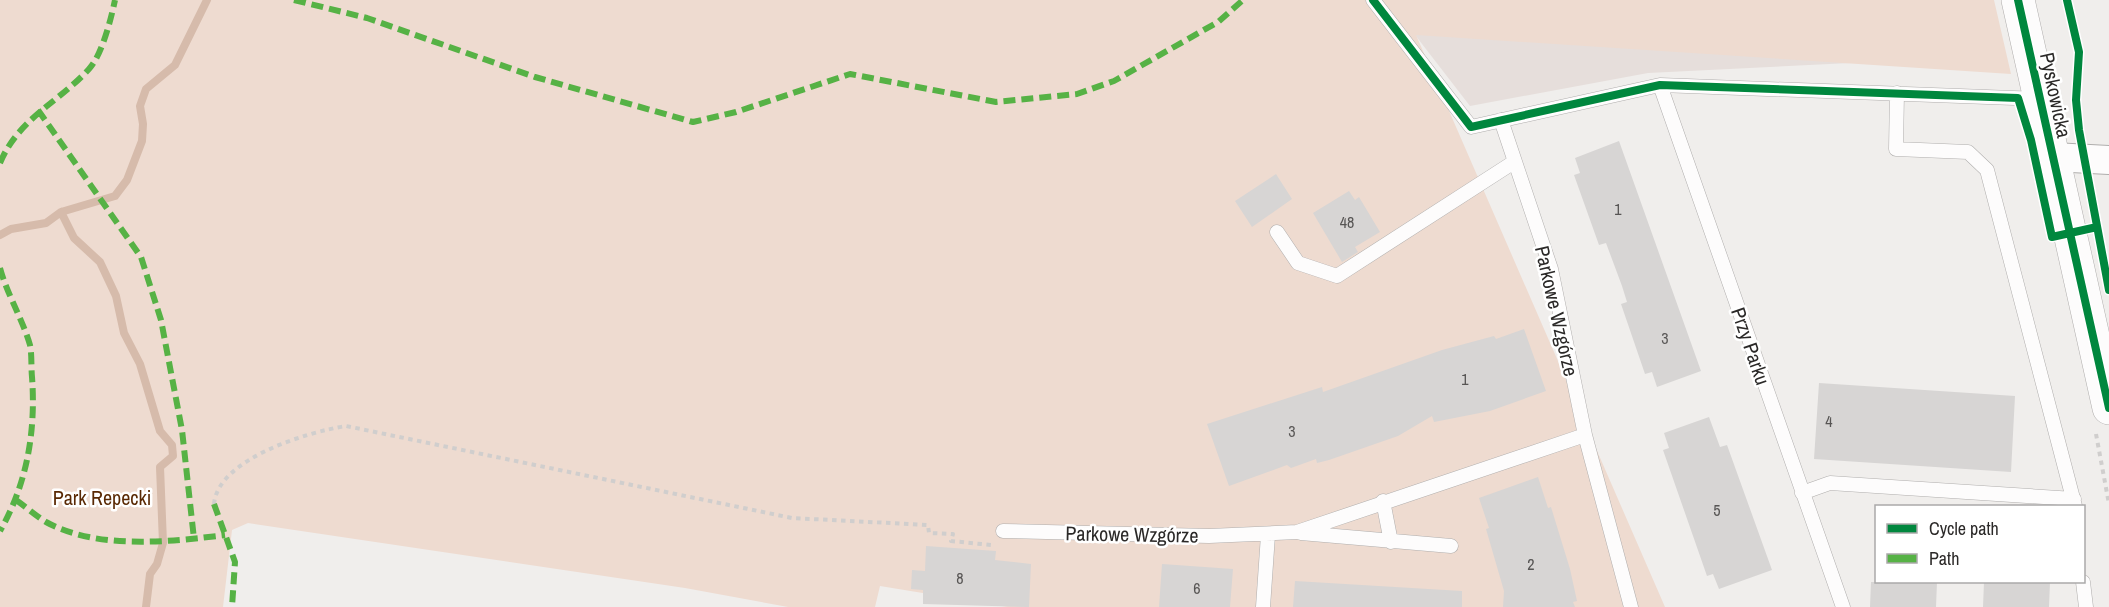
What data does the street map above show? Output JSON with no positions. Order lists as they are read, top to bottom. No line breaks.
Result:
{"streets":{"street":["Pyskowicka"],"lane":["Parkowe Wzgórze","Przy Parku"]},"parks":["Park Repecki"],"house_numbers":["1","48","3","1","4","3","5","2","8","6"],"legend":["Cycle path","Path"]}
